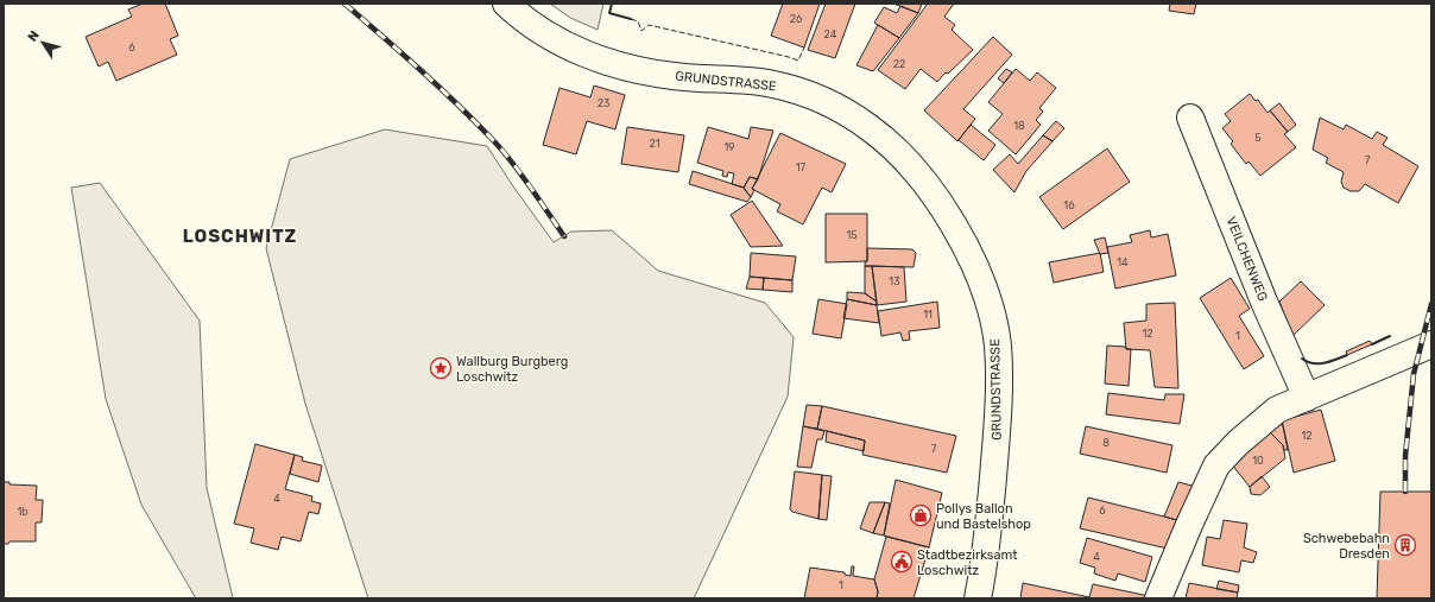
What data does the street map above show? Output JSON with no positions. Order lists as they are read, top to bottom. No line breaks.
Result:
{"streets":{"main road":["GRUNDSTRASSE","VEILCHENWEG"]},"districts":["LOSCHWITZ"],"places":{"place":["Wallburg Burgberg Loschwitz"],"shop":["Pollys Ballon und Bastelshop"],"building":["Schwebebahn Dresden"],"public building":["Stadtbezirksamt Loschwitz"]},"house_numbers":["26","24","6","22","23","18","5","21","19","7","17","16","15","14","13","11","12","1","12","8","7","10","4","6","1b","4","1"],"north":"top left"}
